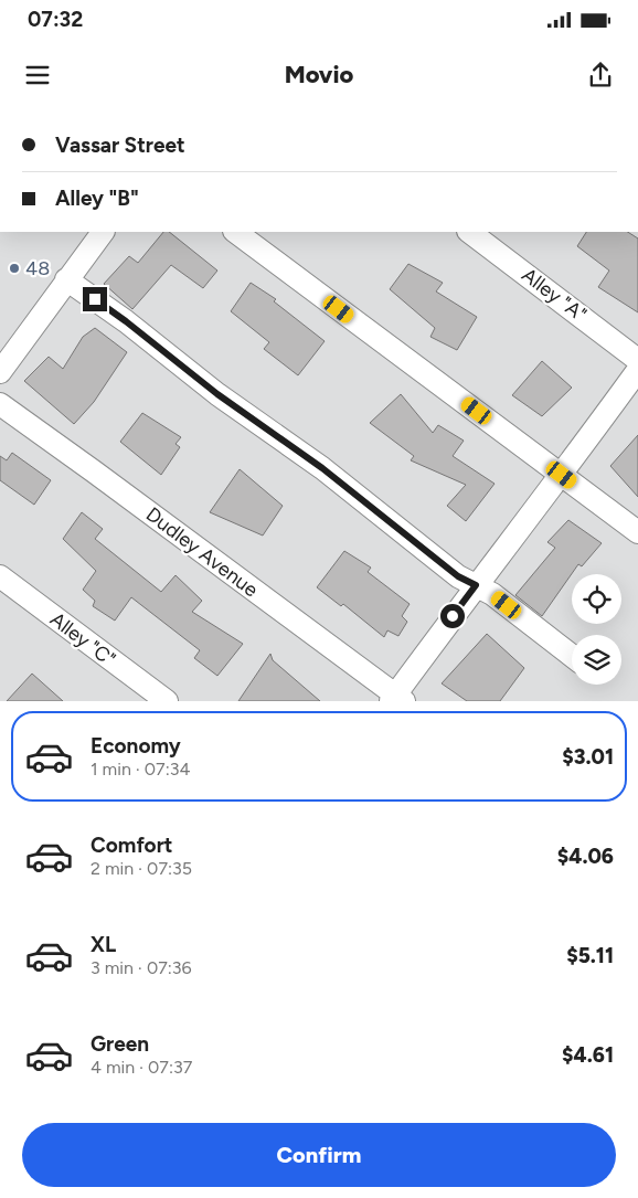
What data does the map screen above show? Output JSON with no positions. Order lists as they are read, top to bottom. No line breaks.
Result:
{"streets":{"street":["Alley \"A\"","Dudley Avenue","Alley \"C\""]},"places":["48"],"page":{"status":"07:32","header":"Movio","banner":["Vassar Street","Alley \"B\""],"list":[{"name":"Economy","note":"1 min · 07:34","value":"$3.01"},{"name":"Comfort","note":"2 min · 07:35","value":"$4.06"},{"name":"XL","note":"3 min · 07:36","value":"$5.11"},{"name":"Green","note":"4 min · 07:37","value":"$4.61"}],"buttons":"Confirm"}}
